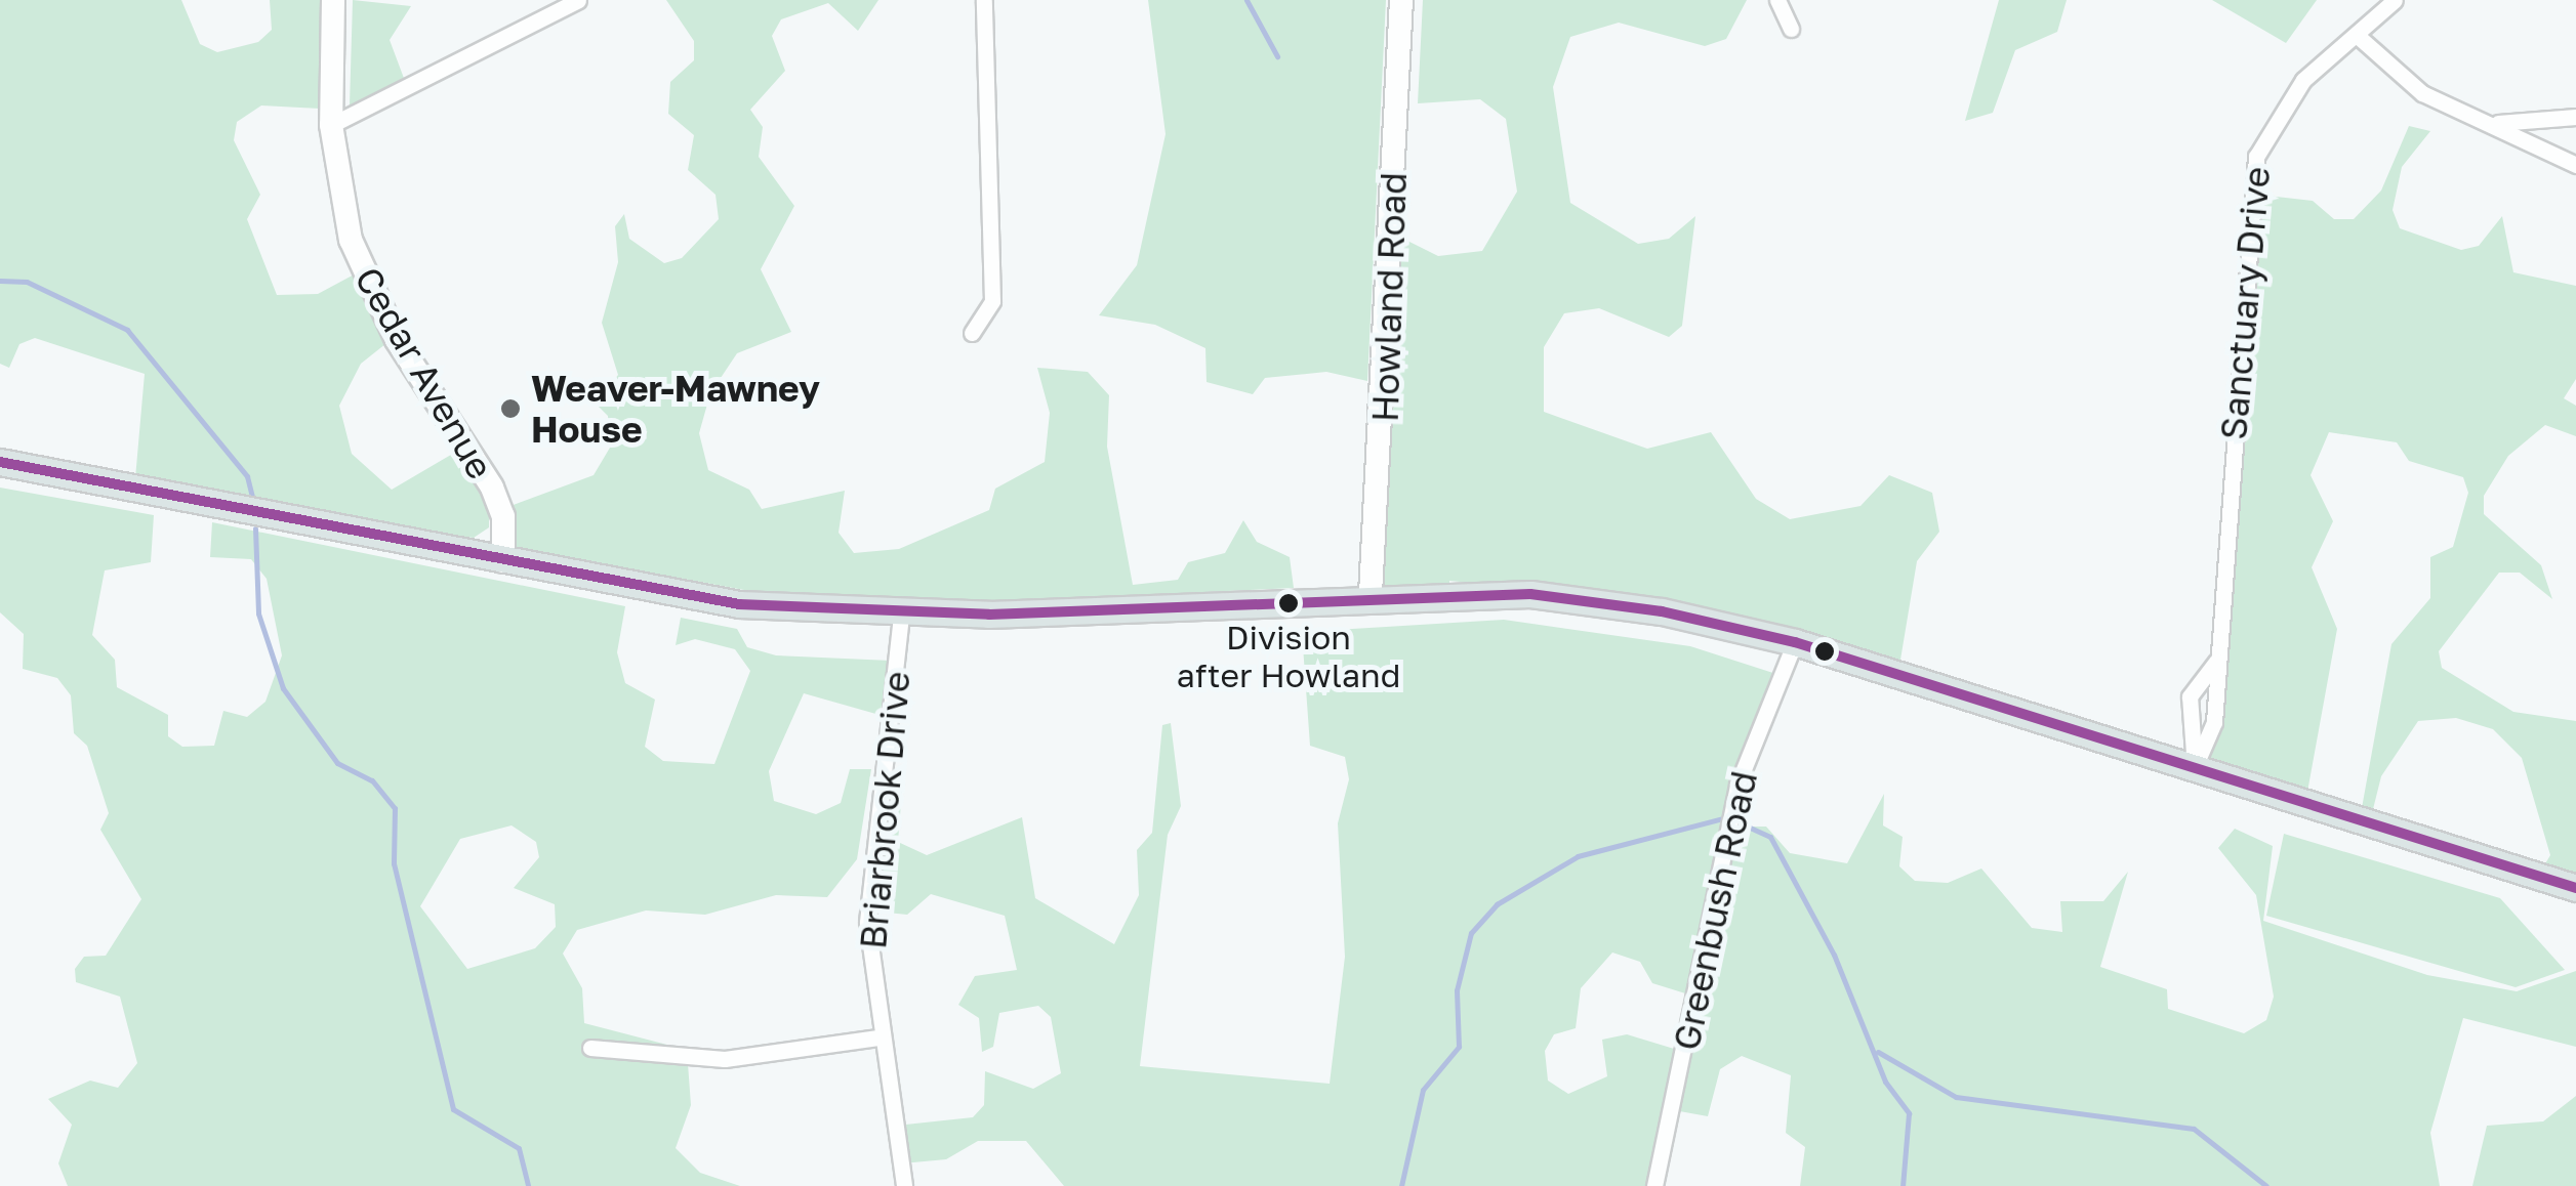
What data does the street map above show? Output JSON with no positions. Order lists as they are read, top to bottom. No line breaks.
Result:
{"streets":{"street":["Howland Road","Sanctuary Drive","Cedar Avenue","Briarbrook Drive","Greenbush Road"]},"places":["Weaver-Mawney House","Division after Howland"]}
